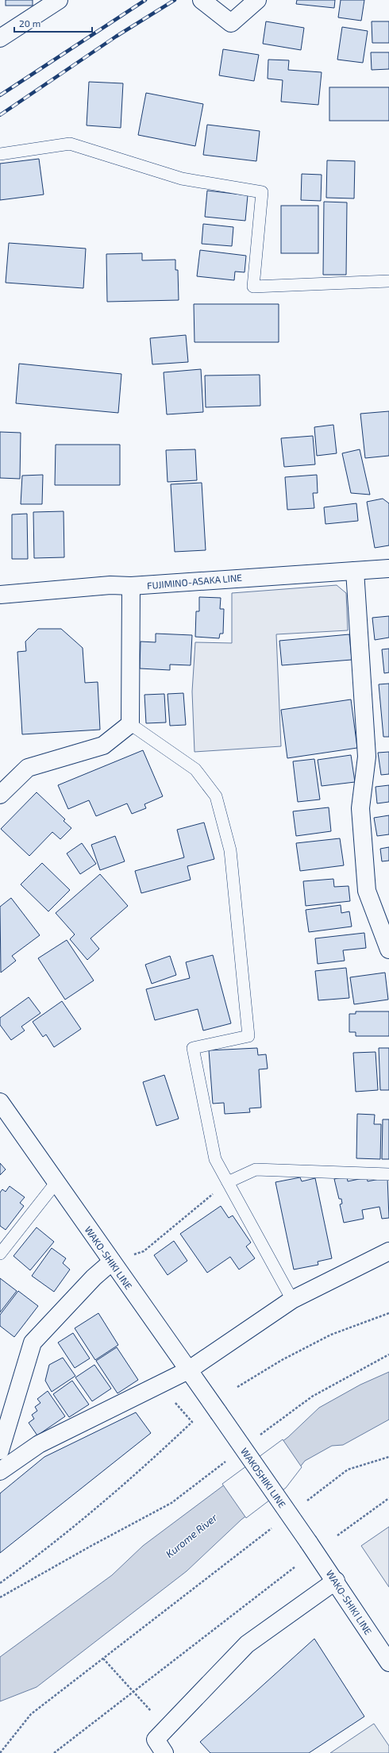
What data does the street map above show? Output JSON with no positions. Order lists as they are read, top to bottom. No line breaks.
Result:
{"streets":{"street":["FUJIMINO-ASAKA LINE","WAKO-SHIKI LINE","WAKOSHIKI LINE"]},"crossings":[["WAKO-SHIKI LINE","WAKOSHIKI LINE"]],"water":["Kurome River"],"scale_bar":"20 m"}
